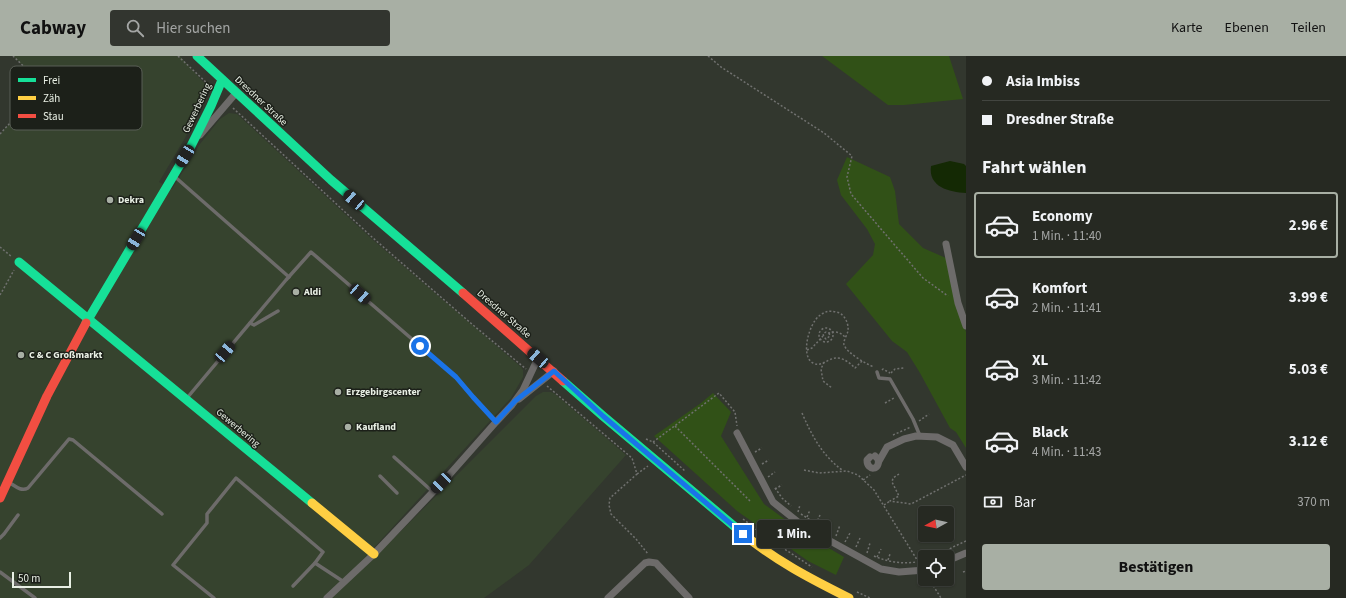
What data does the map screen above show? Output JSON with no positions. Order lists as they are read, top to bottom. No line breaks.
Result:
{"streets":{"street":["Dresdner Straße","Gewerbering"]},"crossings":[["Dresdner Straße","Gewerbering"]],"places":["Dekra","Aldi","C & C Großmarkt","Erzgebirgscenter","Kaufland"],"legend":["Frei","Zäh","Stau"],"scale_bar":"50 m","north":"left","page":{"header":"Cabway","search":"Hier suchen","nav":["Karte","Ebenen","Teilen"],"banner":["Asia Imbiss","Dresdner Straße"],"heading":"Fahrt wählen","list":[{"name":"Economy","note":"1 Min. · 11:40","value":"2.96 €"},{"name":"Komfort","note":"2 Min. · 11:41","value":"3.99 €"},{"name":"XL","note":"3 Min. · 11:42","value":"5.03 €"},{"name":"Black","note":"4 Min. · 11:43","value":"3.12 €"}],"pay":["Bar","370 m"],"bubble":"1 Min.","buttons":"Bestätigen","scale":"50 m"}}
